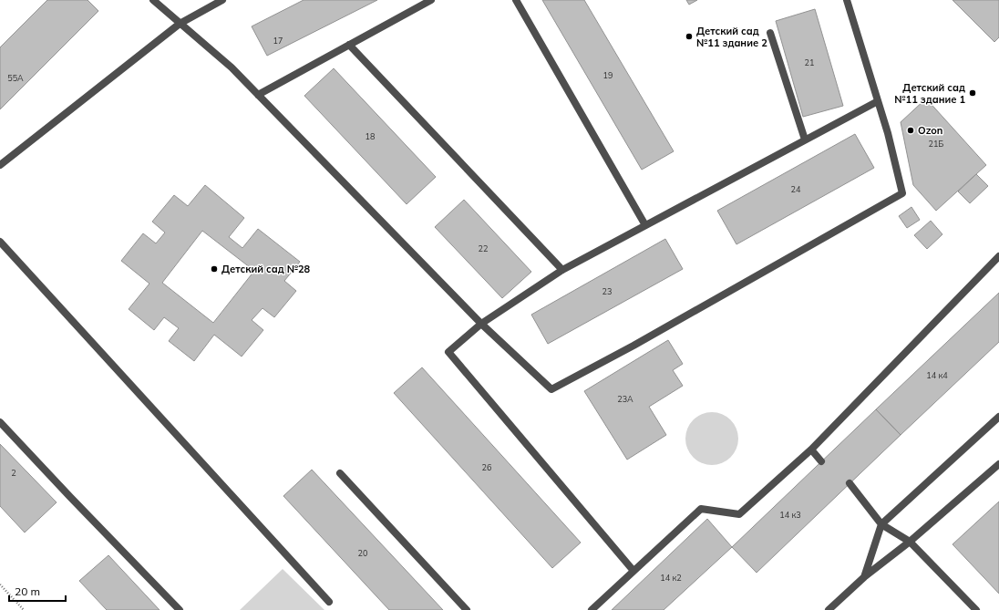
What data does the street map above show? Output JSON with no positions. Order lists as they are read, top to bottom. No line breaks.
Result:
{"places":["Детский сад №11 здание 2","Детский сад №11 здание 1","Ozon","Детский сад №28"],"house_numbers":["17","21","19","55А","18","21Б","24","22","23","14 к4","23А","26","2","14 к3","20","14 к2"],"scale_bar":"20 m"}
